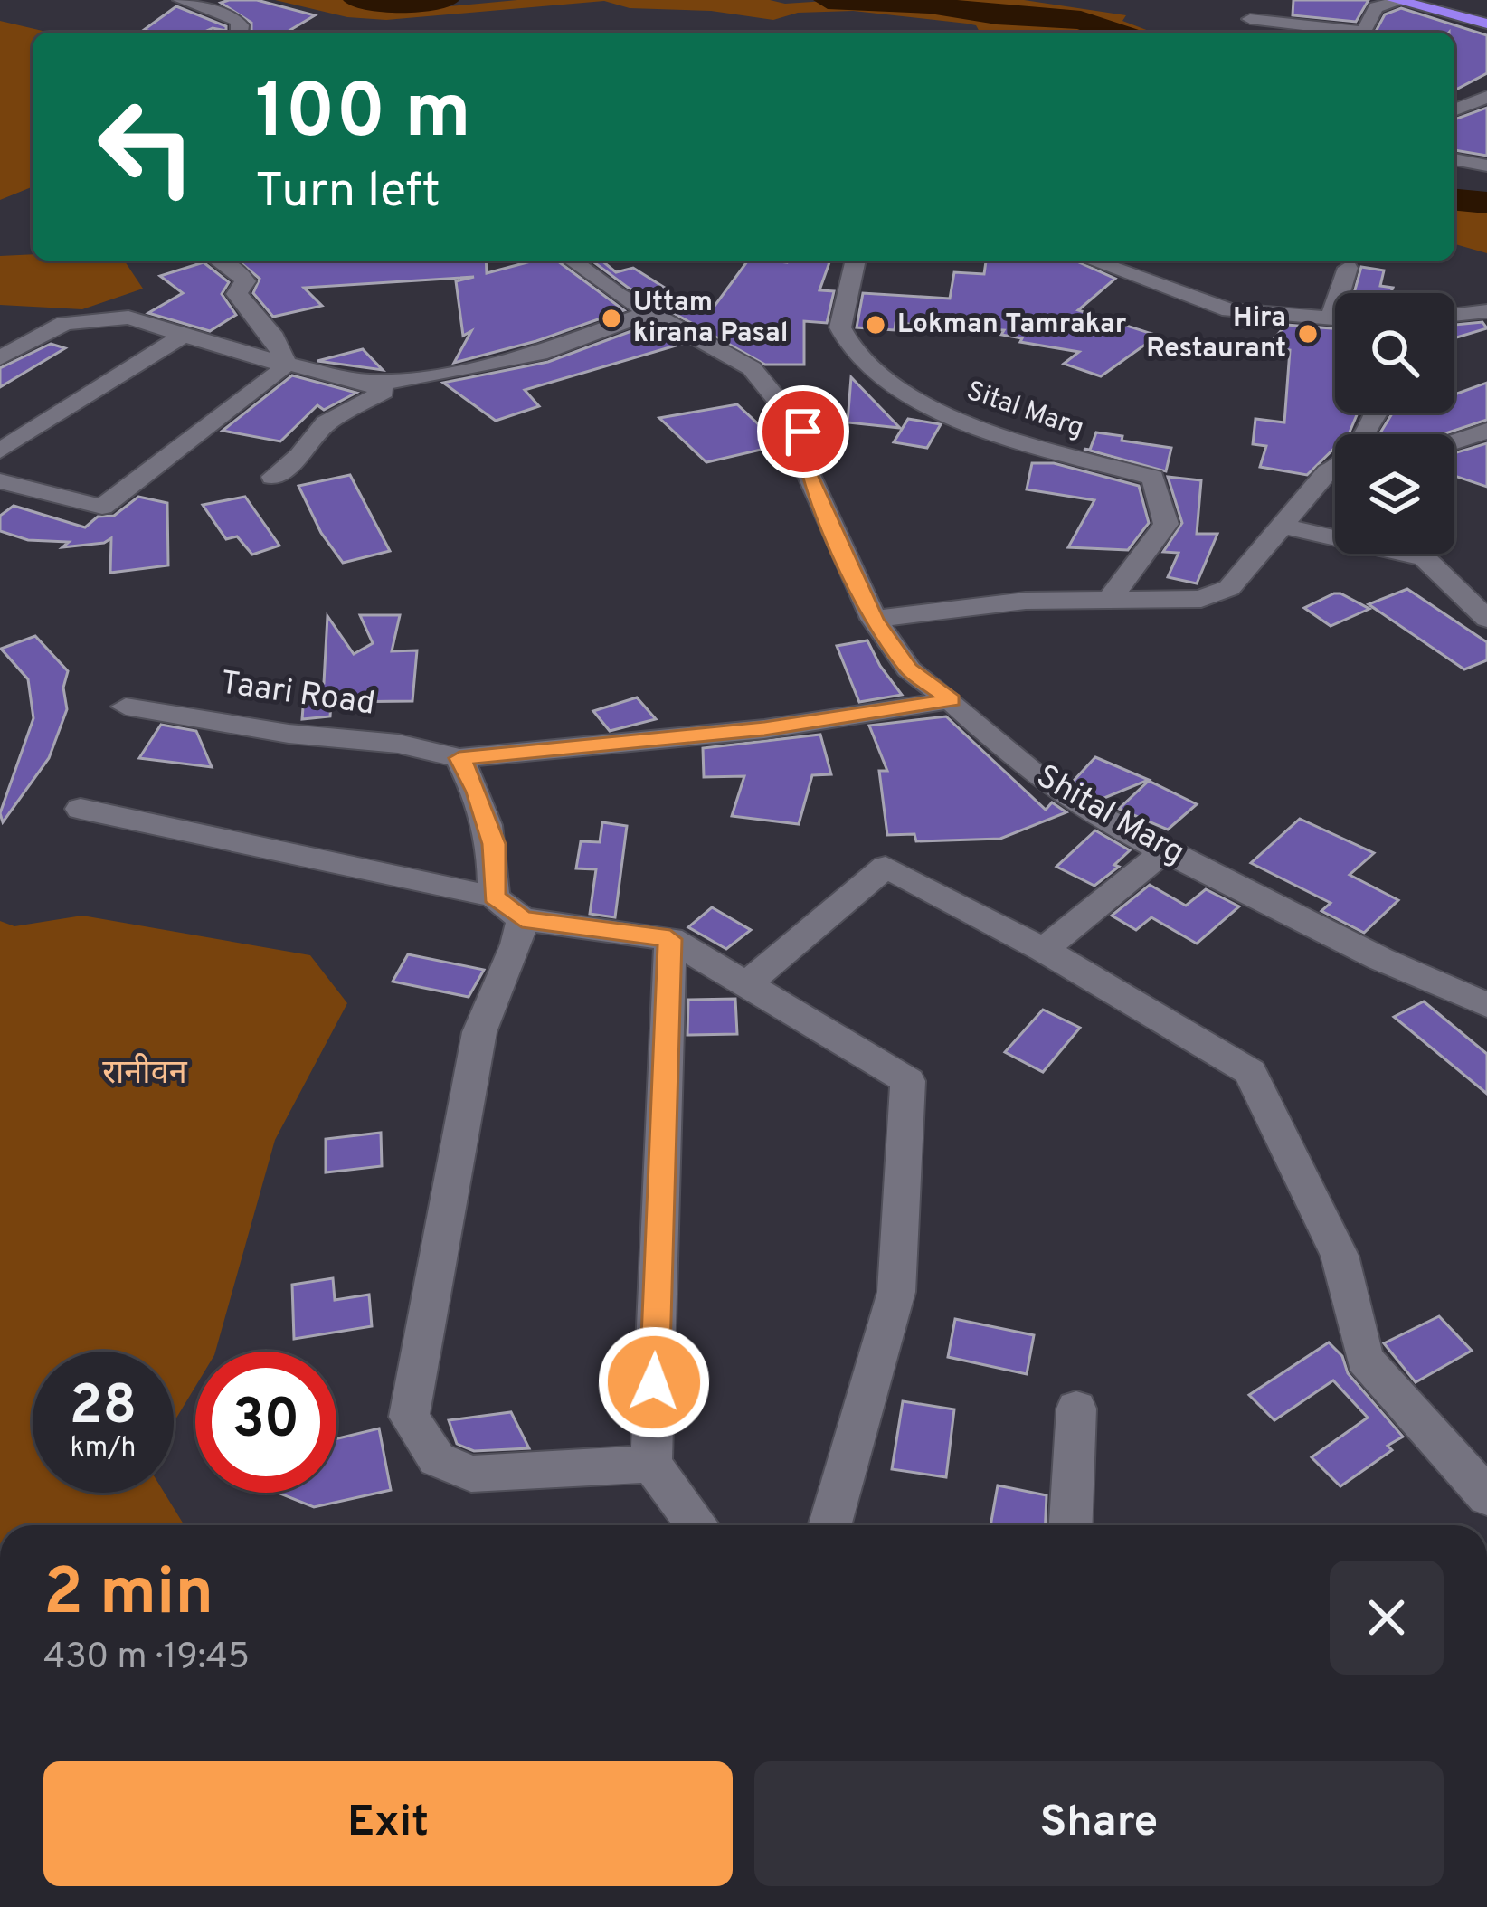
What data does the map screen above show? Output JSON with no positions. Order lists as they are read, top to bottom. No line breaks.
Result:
{"streets":{"street":["Sital Marg","Taari Road","Shital Marg"]},"crossings":[["Taari Road","Shital Marg"]],"parks":["रानीवन"],"places":["Uttam kirana Pasal","Lokman Tamrakar","Hira Restaurant"],"page":{"turn":["100 m","Turn left"],"speed":"28 km/h","limit":"30","heading":["2 min","430 m · 19:45"],"buttons":["Exit","Share"]}}
